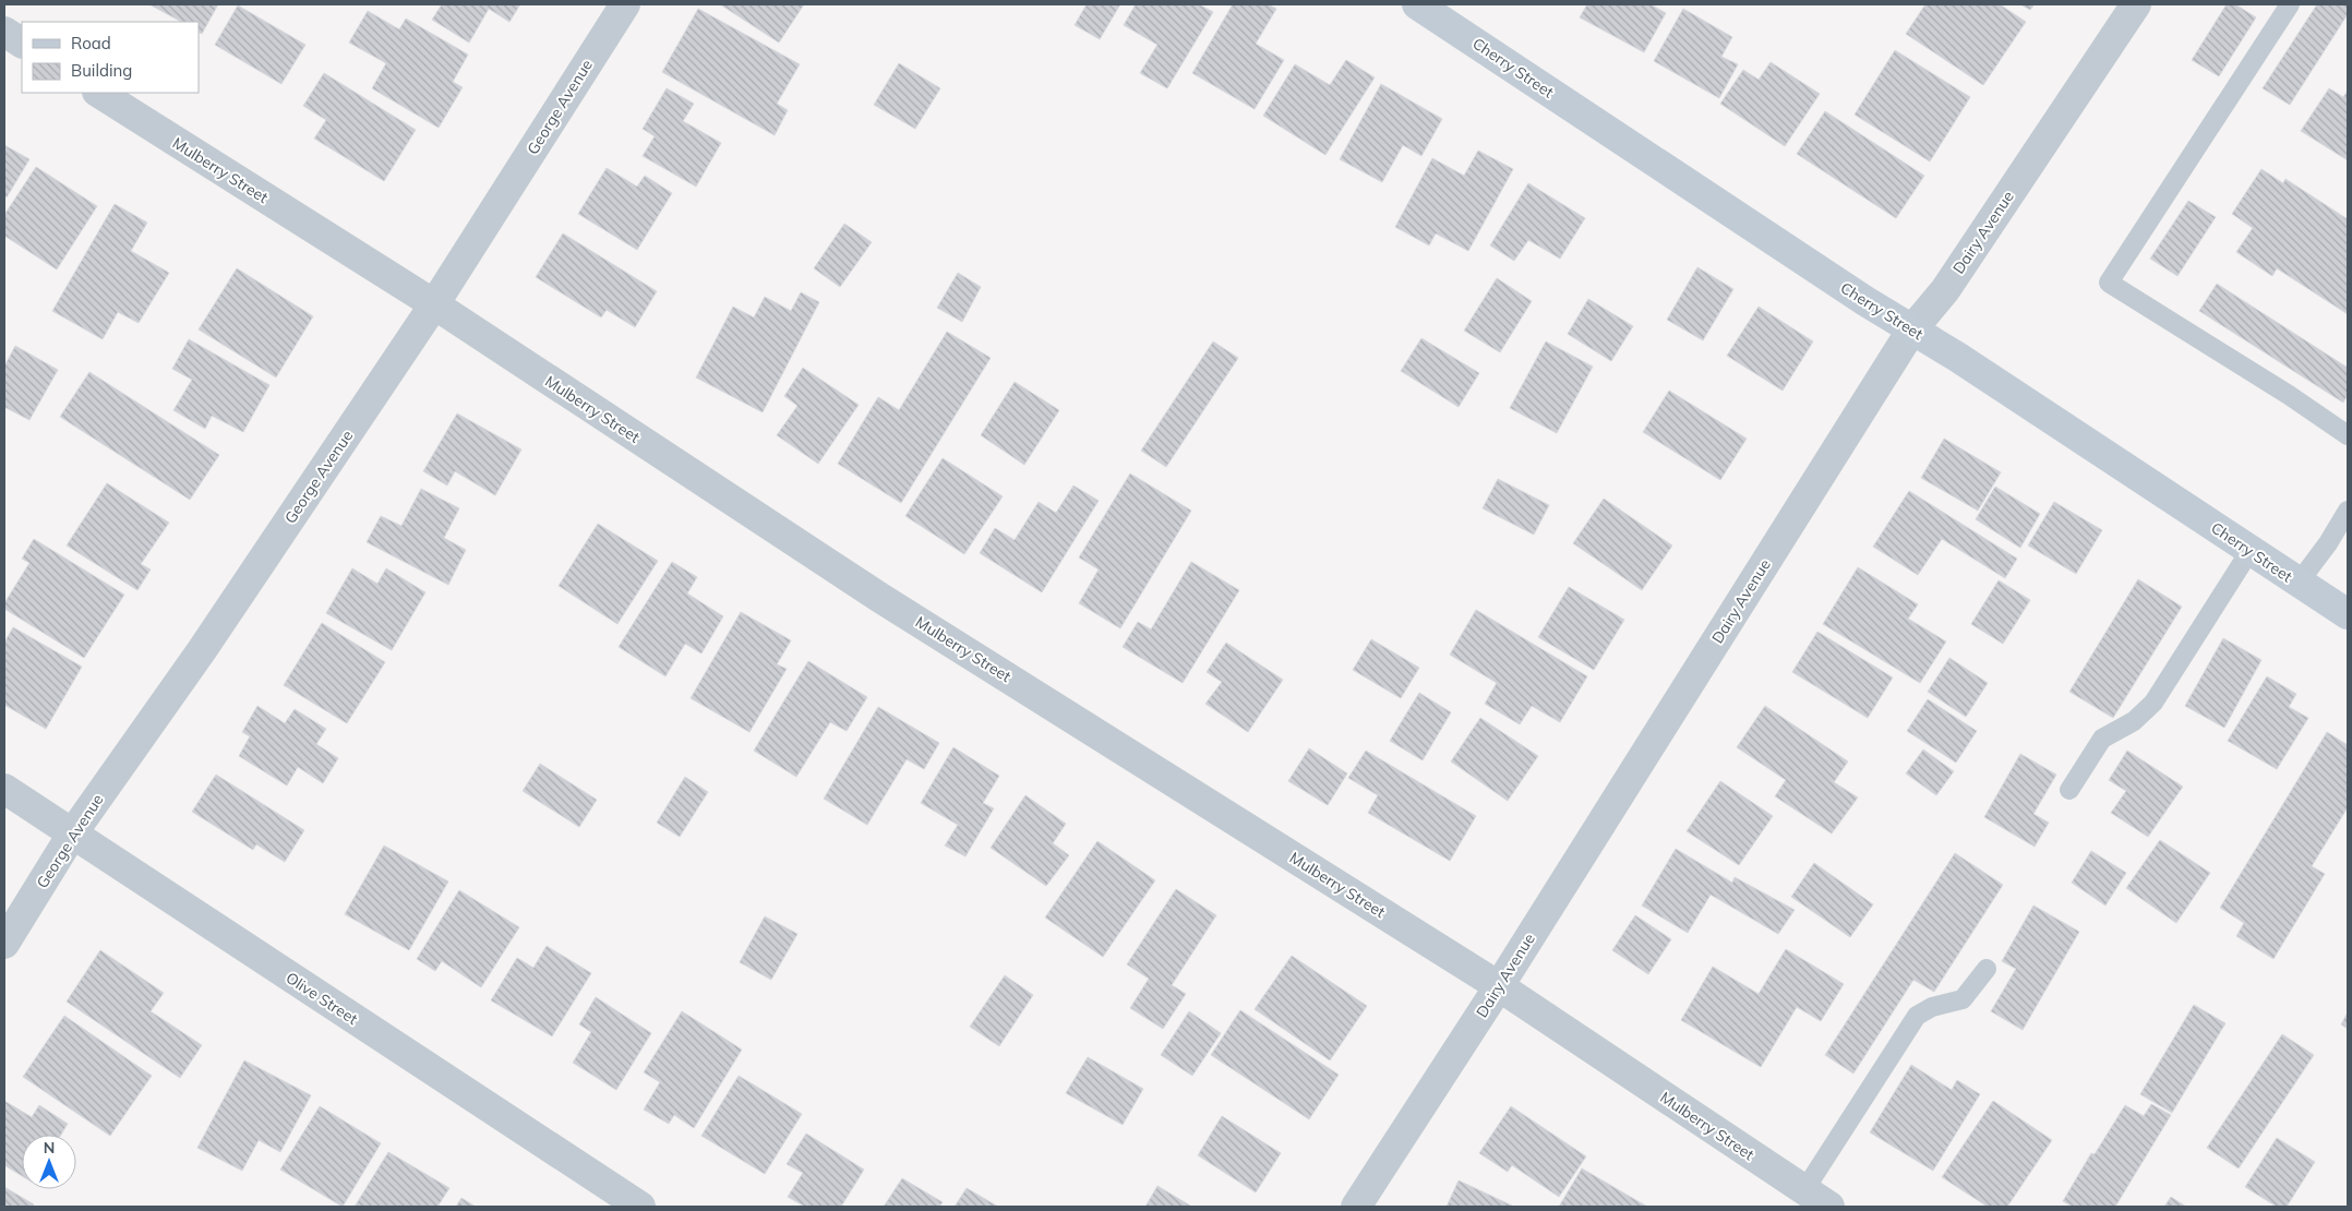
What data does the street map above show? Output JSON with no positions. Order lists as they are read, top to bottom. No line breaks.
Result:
{"streets":{"street":["Cherry Street","George Avenue","Mulberry Street","Dairy Avenue","Olive Street"]},"crossings":[["Cherry Street","Dairy Avenue"],["George Avenue","Mulberry Street"],["George Avenue","Olive Street"],["Mulberry Street","Dairy Avenue"]],"legend":["Road","Building"],"north":"top"}
